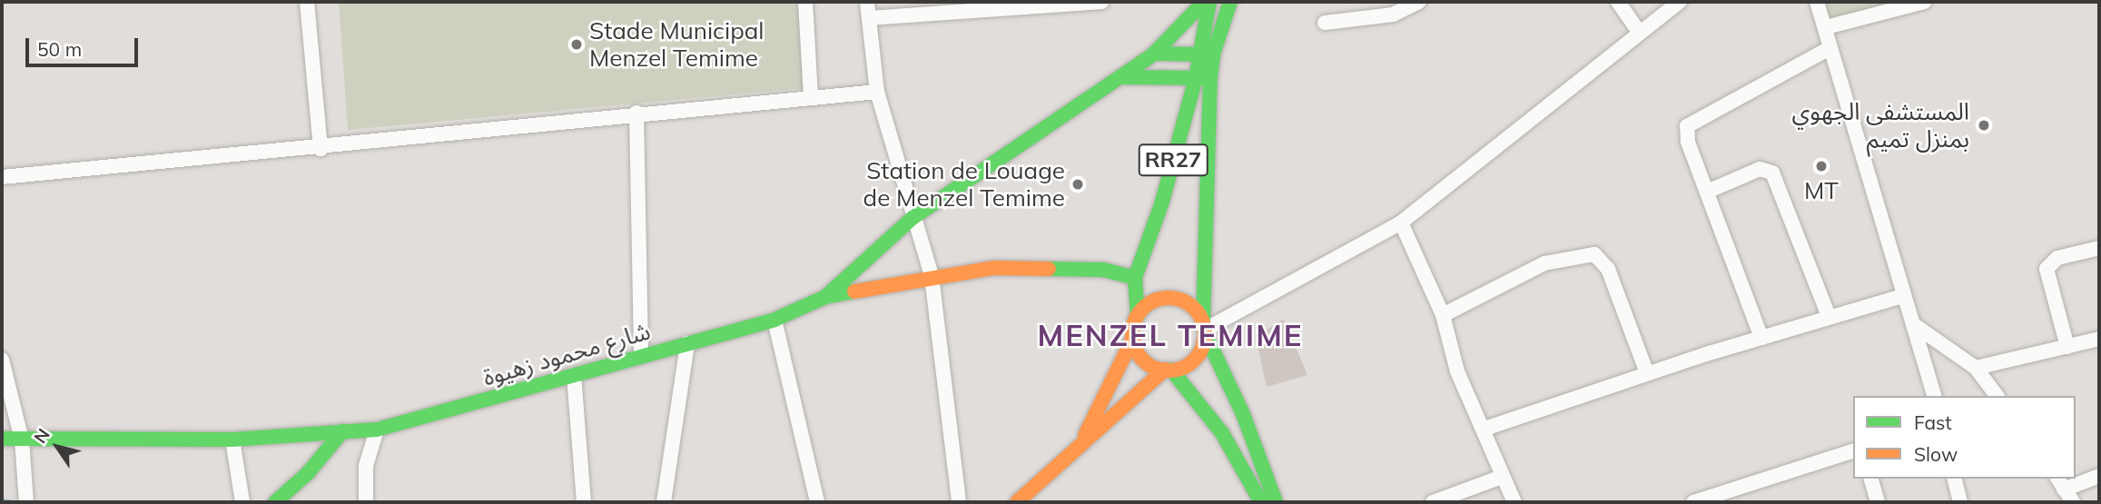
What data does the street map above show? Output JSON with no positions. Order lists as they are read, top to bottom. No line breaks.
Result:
{"streets":{"main road":["RR27","شارع محمود زهيوة"]},"crossings":[["RR27","شارع محمود زهيوة"]],"districts":["MENZEL TEMIME"],"places":["Stade Municipal Menzel Temime","المستشفى الجهوي بمنزل تميم","MT","Station de Louage de Menzel Temime"],"legend":["Fast","Slow"],"scale_bar":"50 m","north":"top left"}
